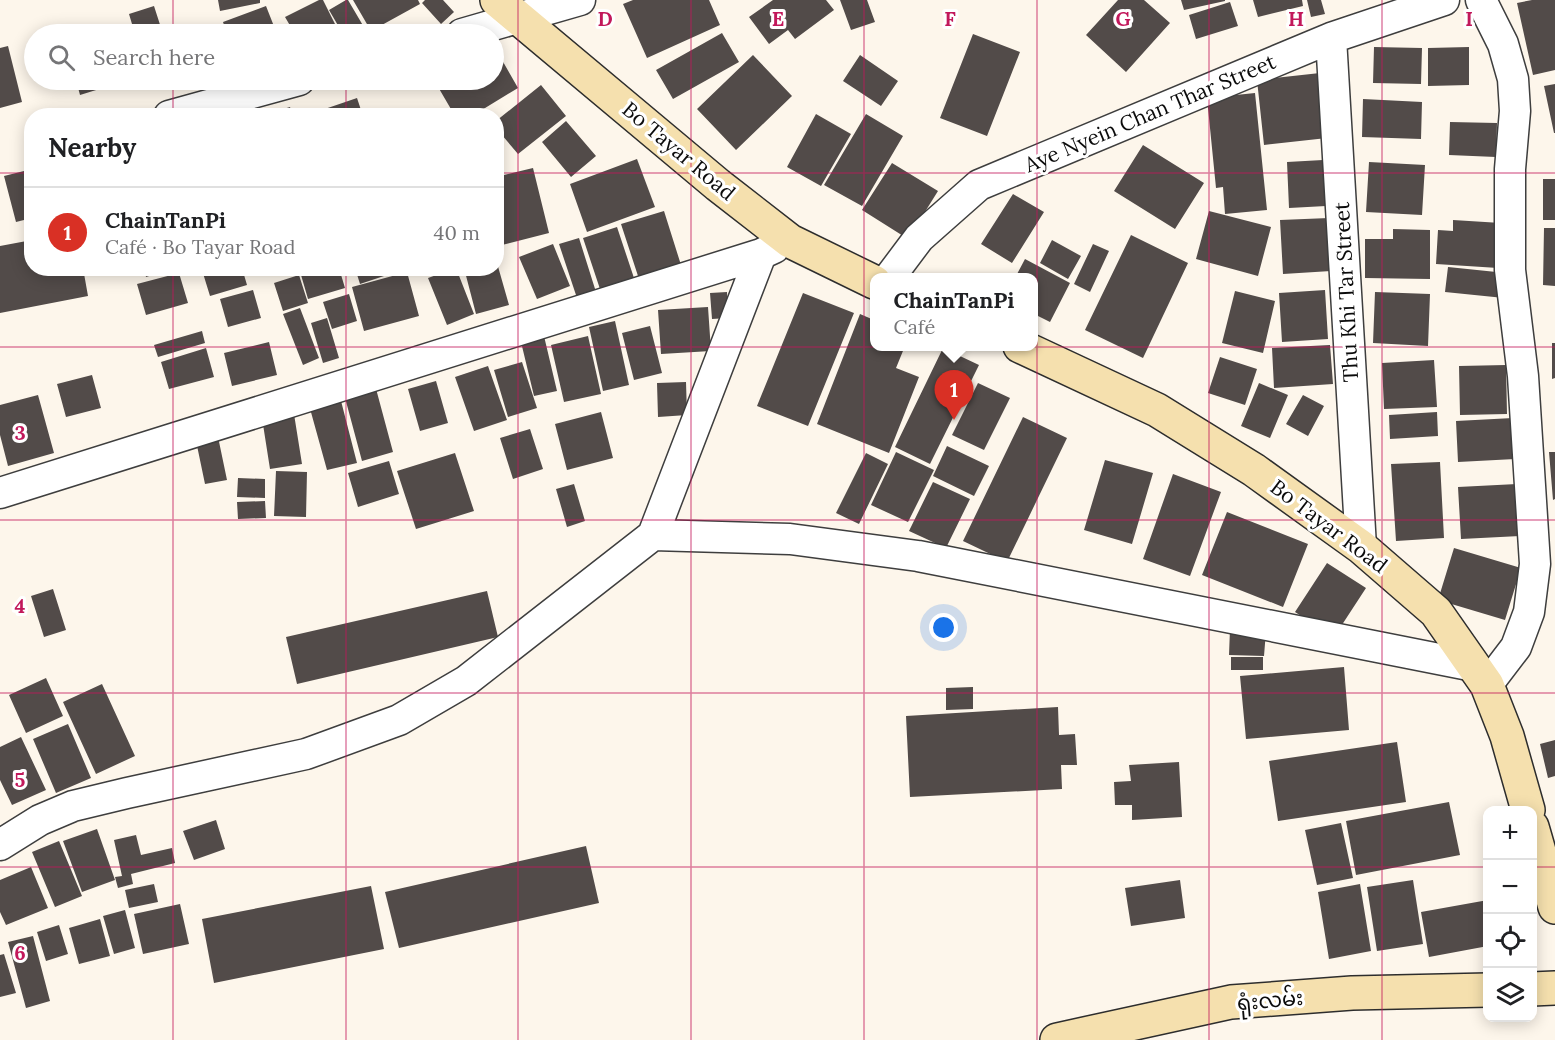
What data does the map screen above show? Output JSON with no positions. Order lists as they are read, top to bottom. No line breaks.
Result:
{"streets":{"main road":["Bo Tayar Road","ရုံးလမ်း"],"street":["Aye Nyein Chan Thar Street","Thu Khi Tar Street"]},"crossings":[["Aye Nyein Chan Thar Street","Thu Khi Tar Street"],["Bo Tayar Road","Thu Khi Tar Street"]],"page":{"search":"Search here","heading":"Nearby","list":[{"mark":"1","name":"ChainTanPi","note":"Café · Bo Tayar Road","value":"40 m"}],"popup":["ChainTanPi","Café"],"pins":"1","map_buttons":["+","−"]},"grid":{"columns":["D","E","F","G","H","I"],"rows":["3","4","5","6"]}}
